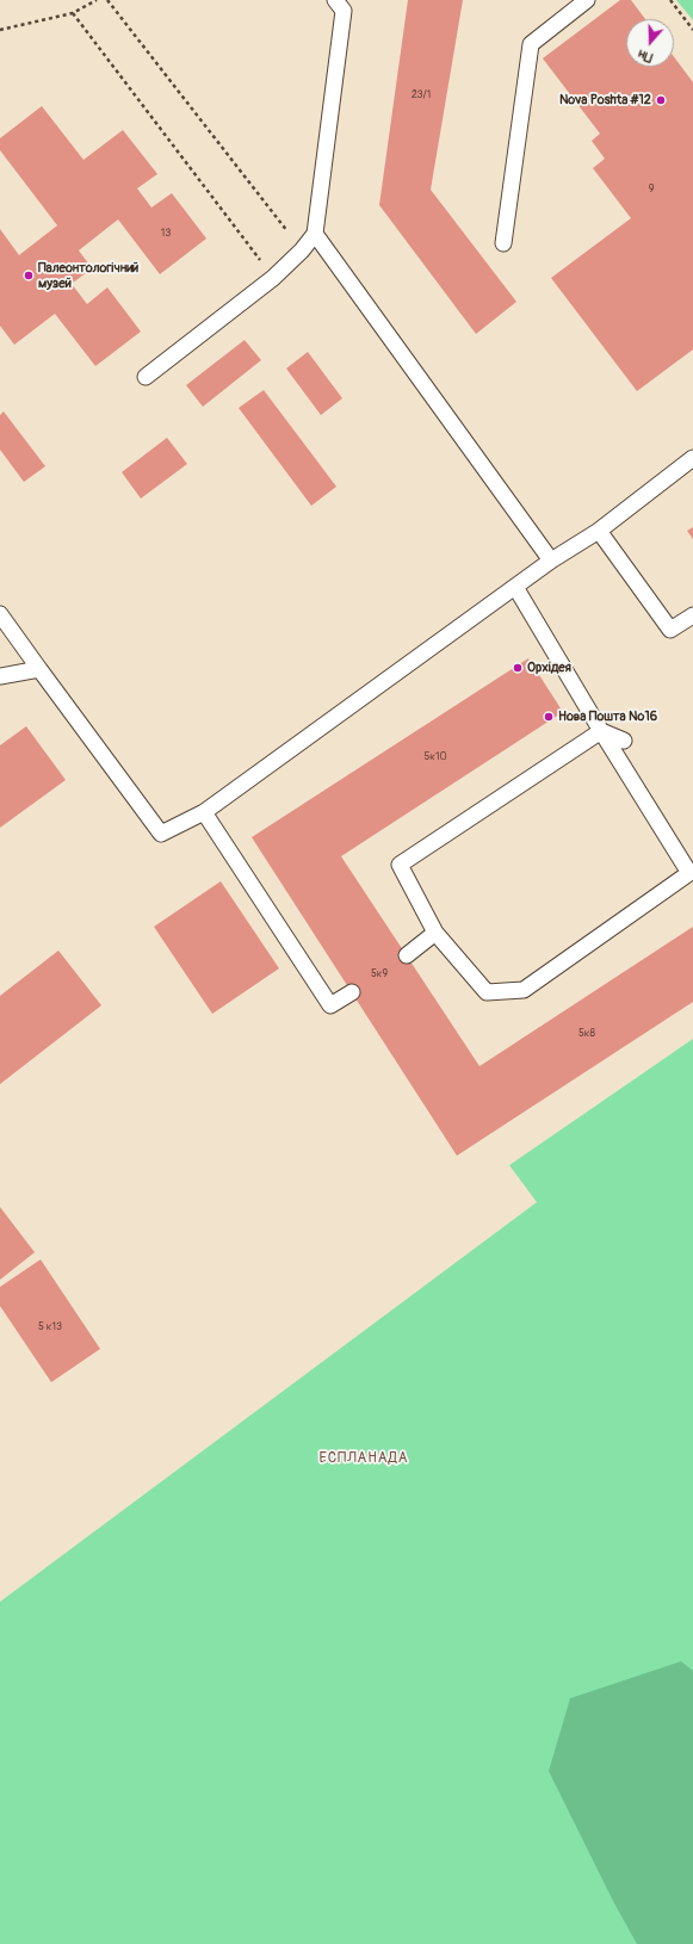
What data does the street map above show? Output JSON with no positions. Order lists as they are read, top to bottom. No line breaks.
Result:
{"districts":["ЕСПЛАНАДА"],"places":["Nova Poshta #12","Палеонтологічний музей","Орхідея","Нова Пошта №16"],"house_numbers":["23/1","9","13","5к10","5к9","5к8","5 к13"],"north":"bottom"}
